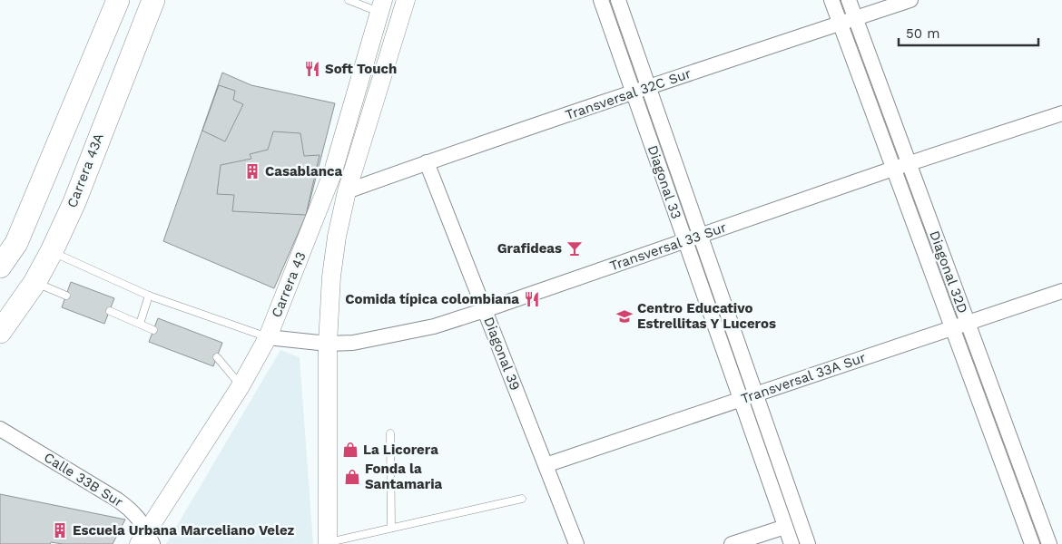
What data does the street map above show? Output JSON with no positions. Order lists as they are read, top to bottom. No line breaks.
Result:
{"streets":{"main road":["Carrera 43A"],"street":["Transversal 32C Sur","Diagonal 33","Transversal 33 Sur","Diagonal 32D","Carrera 43","Diagonal 39","Transversal 33A Sur","Calle 33B Sur"]},"crossings":[["Transversal 32C Sur","Diagonal 33"],["Transversal 32C Sur","Diagonal 32D"],["Transversal 32C Sur","Diagonal 39"],["Diagonal 33","Transversal 33 Sur"],["Diagonal 33","Transversal 33A Sur"],["Transversal 33 Sur","Diagonal 32D"],["Transversal 33 Sur","Carrera 43"],["Transversal 33 Sur","Diagonal 39"],["Diagonal 32D","Transversal 33A Sur"],["Carrera 43","Calle 33B Sur"],["Diagonal 39","Transversal 33A Sur"]],"places":{"restaurant":["Soft Touch","Comida típica colombiana"],"building":["Casablanca","Escuela Urbana Marceliano Velez"],"bar":["Grafideas"],"school or university":["Centro Educativo Estrellitas Y Luceros"],"shop":["La Licorera","Fonda la Santamaria"]},"scale_bar":"50 m"}
